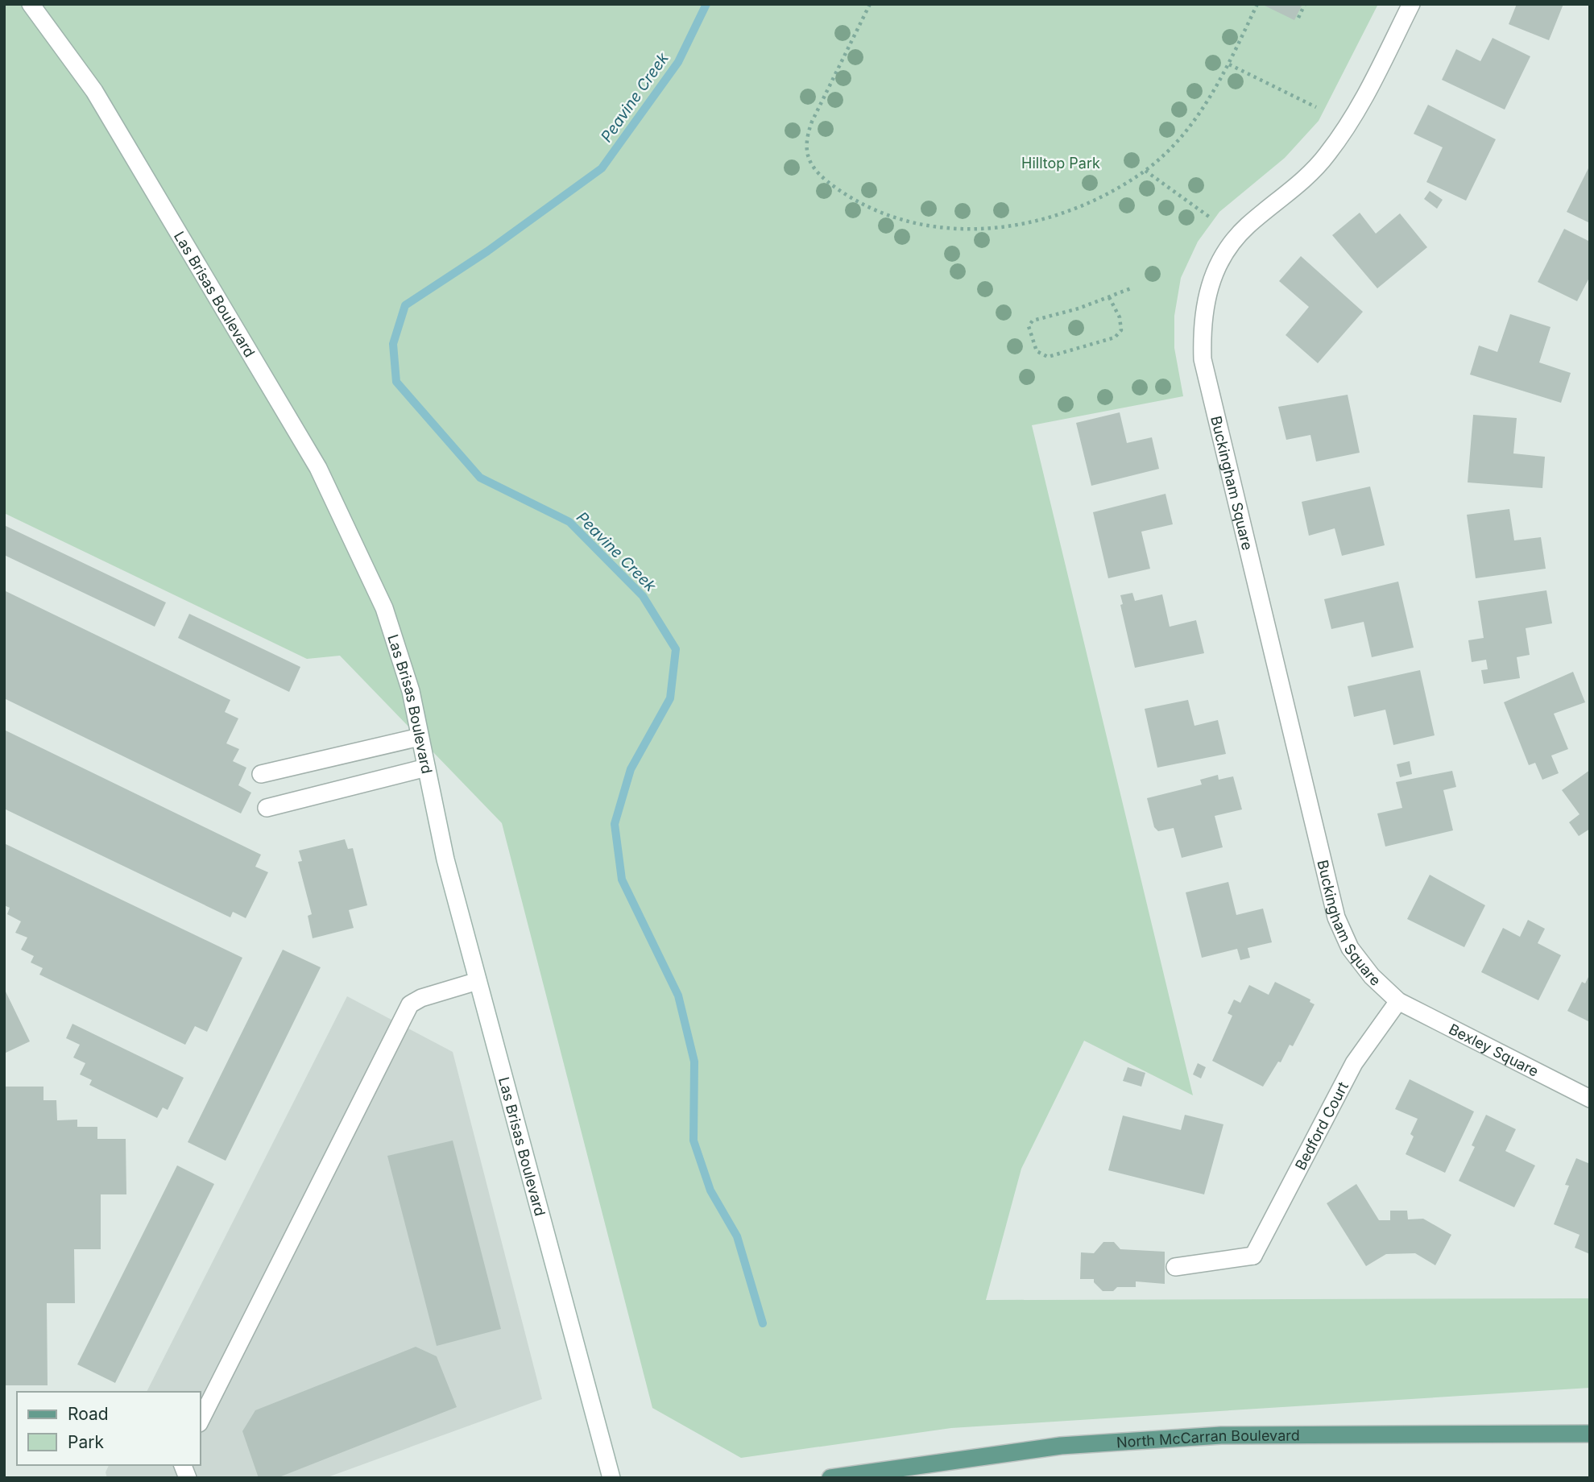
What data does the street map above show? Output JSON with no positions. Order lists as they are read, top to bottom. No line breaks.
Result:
{"streets":{"main road":["North McCarran Boulevard"],"street":["Las Brisas Boulevard","Buckingham Square","Bexley Square","Bedford Court"]},"crossings":[["Buckingham Square","Bexley Square"],["Buckingham Square","Bedford Court"],["Bexley Square","Bedford Court"]],"water":["Peavine Creek"],"parks":["Hilltop Park"],"legend":["Road","Park"]}
